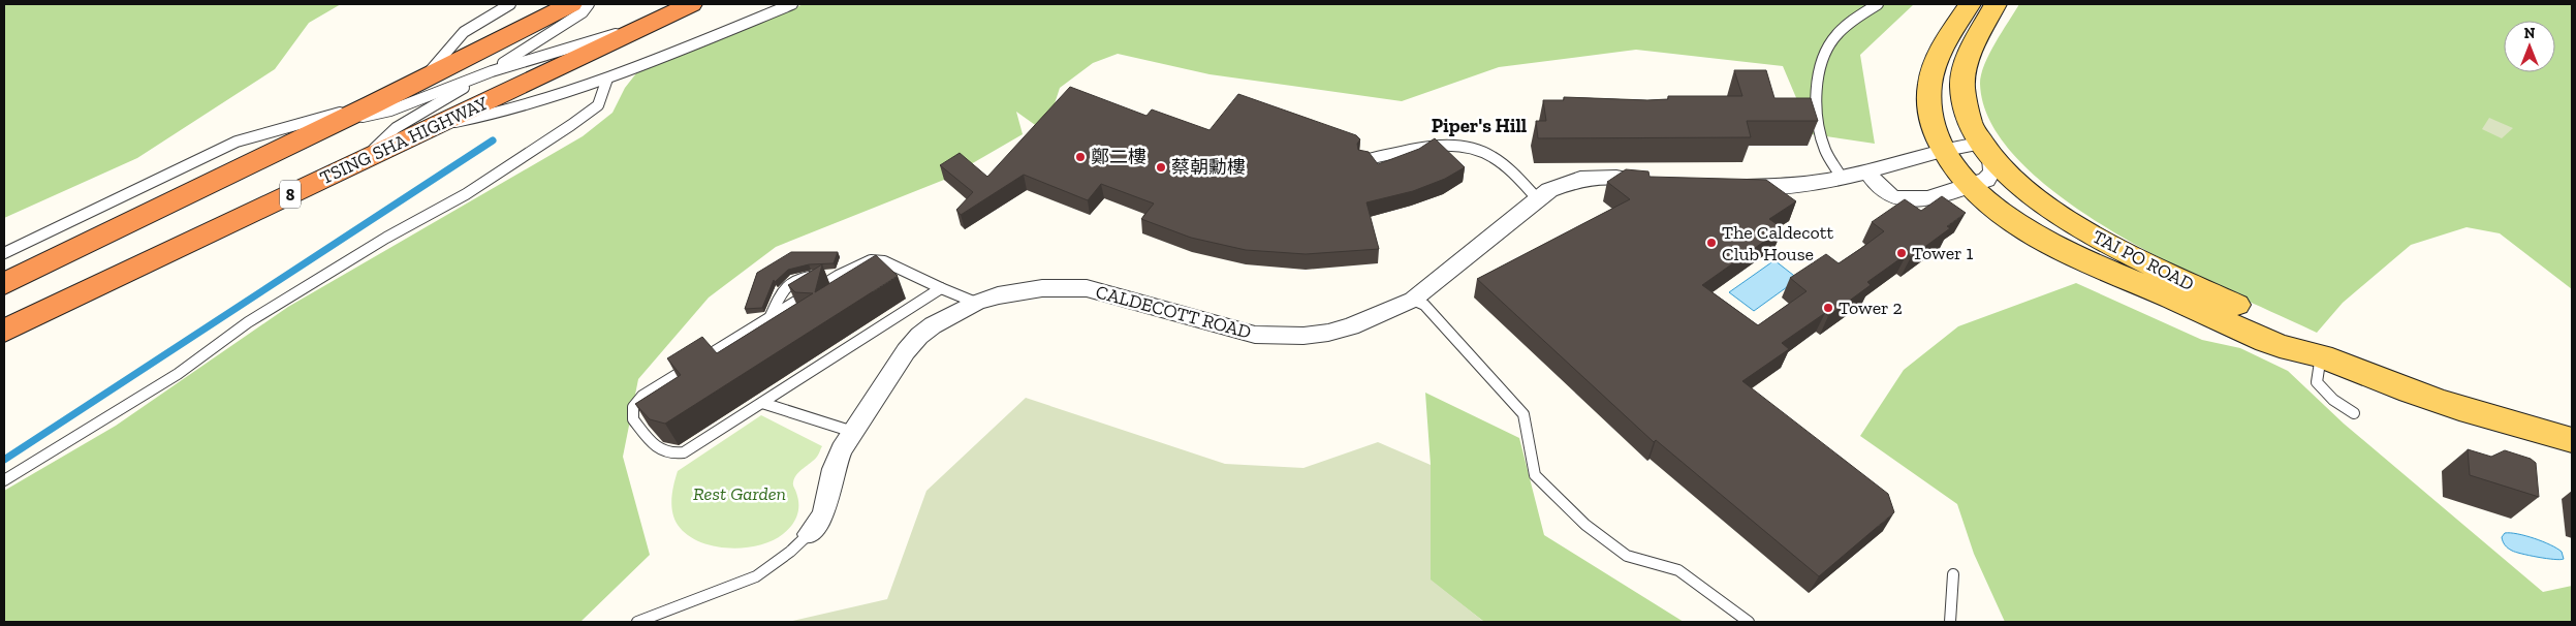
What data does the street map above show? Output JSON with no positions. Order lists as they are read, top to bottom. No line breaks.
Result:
{"streets":{"highway":["TSING SHA HIGHWAY","8"],"main road":["TAI PO ROAD"],"street":["CALDECOTT ROAD"]},"districts":["Piper's Hill"],"parks":["Rest Garden"],"places":["鄭二樓","蔡朝勳樓","The Caldecott Club House","Tower 1","Tower 2"],"north":"top"}
